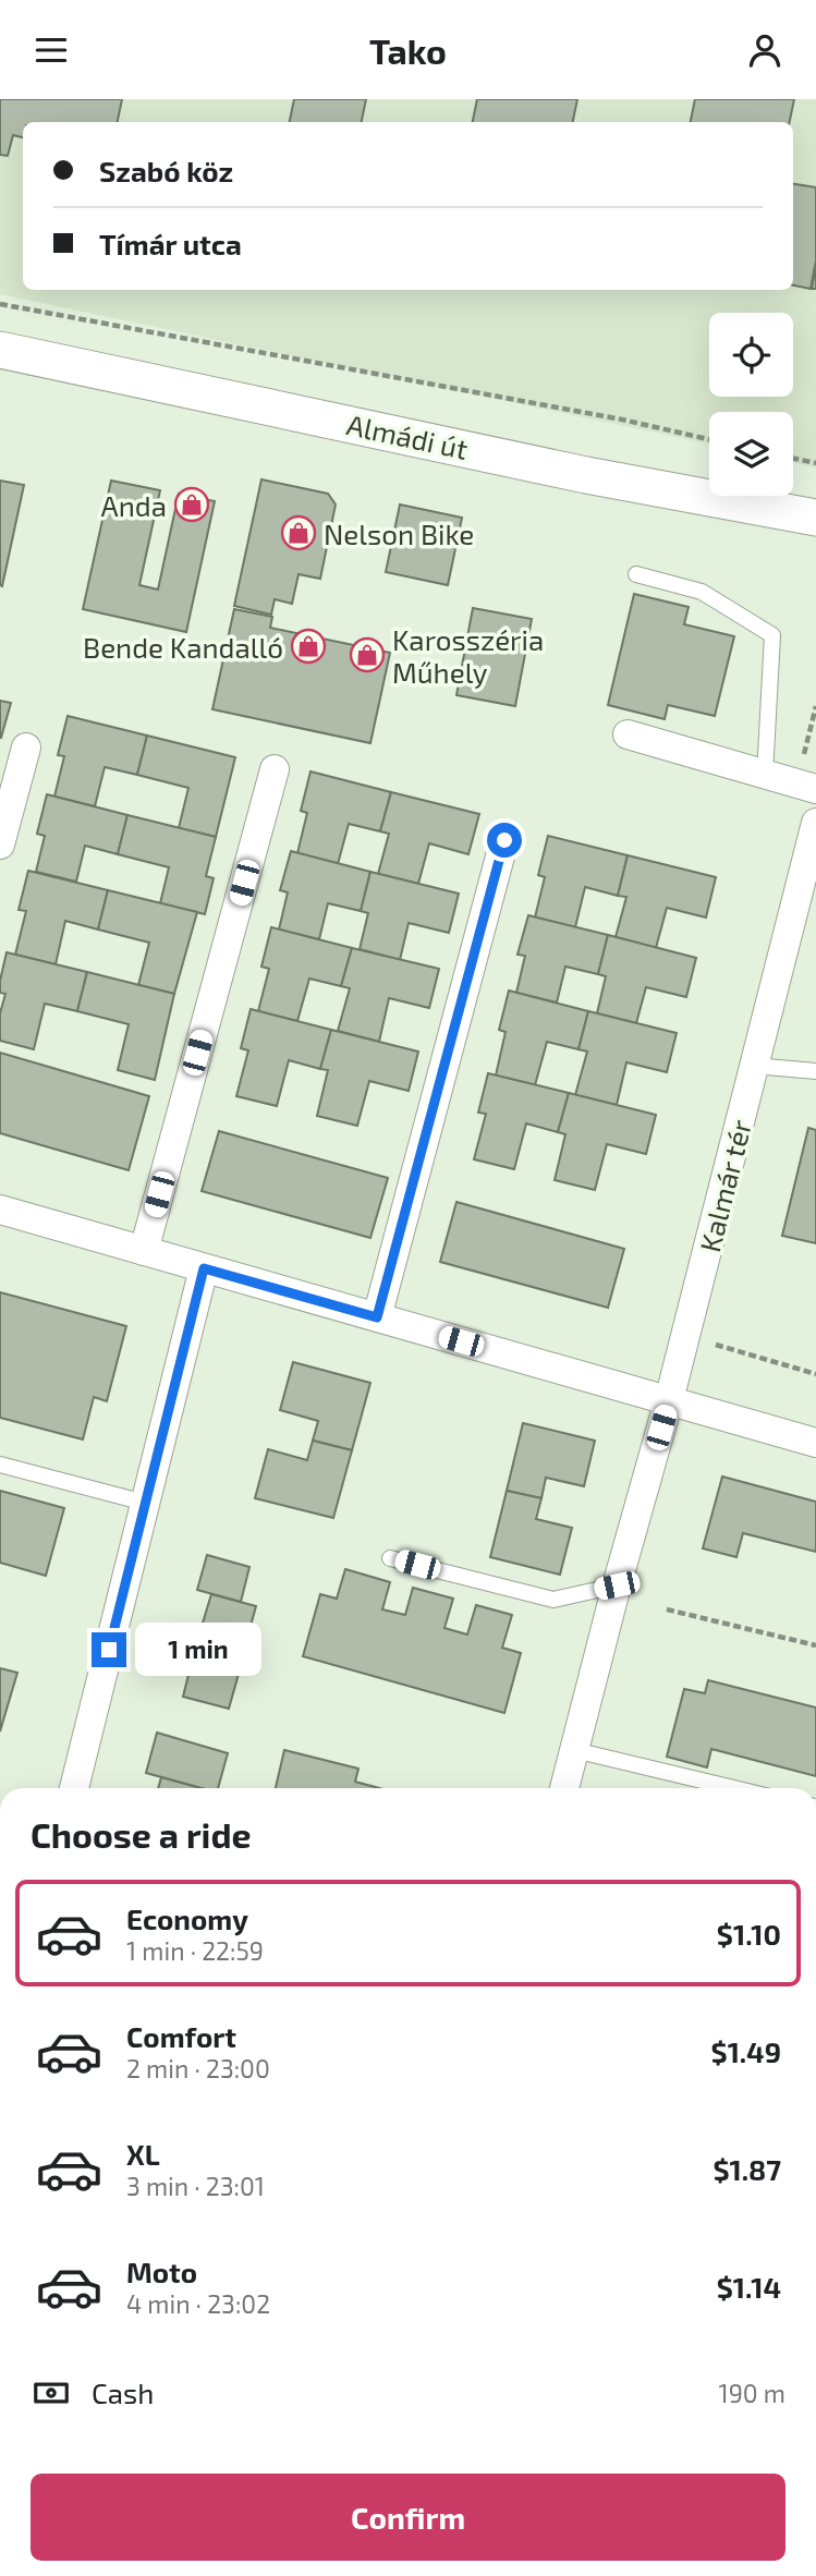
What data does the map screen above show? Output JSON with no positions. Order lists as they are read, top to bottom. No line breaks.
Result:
{"streets":{"street":["Almádi út","Kalmár tér"]},"places":{"shop":["Anda","Nelson Bike","Bende Kandalló","Karosszéria Műhely"]},"page":{"header":"Tako","banner":["Szabó köz","Tímár utca"],"bubble":"1 min","heading":"Choose a ride","list":[{"name":"Economy","note":"1 min · 22:59","value":"$1.10"},{"name":"Comfort","note":"2 min · 23:00","value":"$1.49"},{"name":"XL","note":"3 min · 23:01","value":"$1.87"},{"name":"Moto","note":"4 min · 23:02","value":"$1.14"}],"pay":["Cash","190 m"],"buttons":"Confirm"}}
